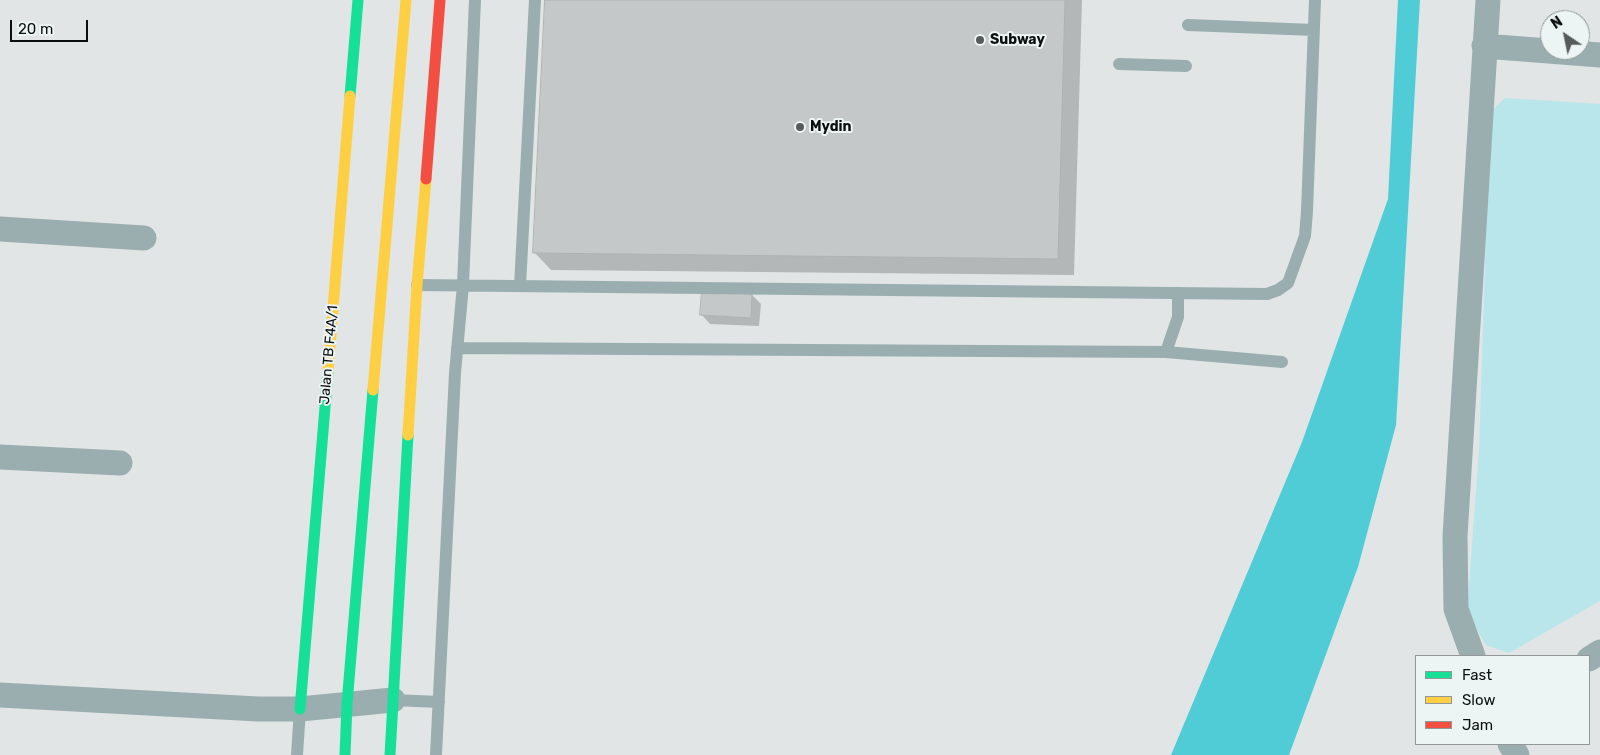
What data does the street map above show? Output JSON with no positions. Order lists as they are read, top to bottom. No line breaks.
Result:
{"streets":{"street":["Jalan TB F4A/1"]},"places":["Subway","Mydin"],"legend":["Fast","Slow","Jam"],"scale_bar":"20 m","north":"top left"}
